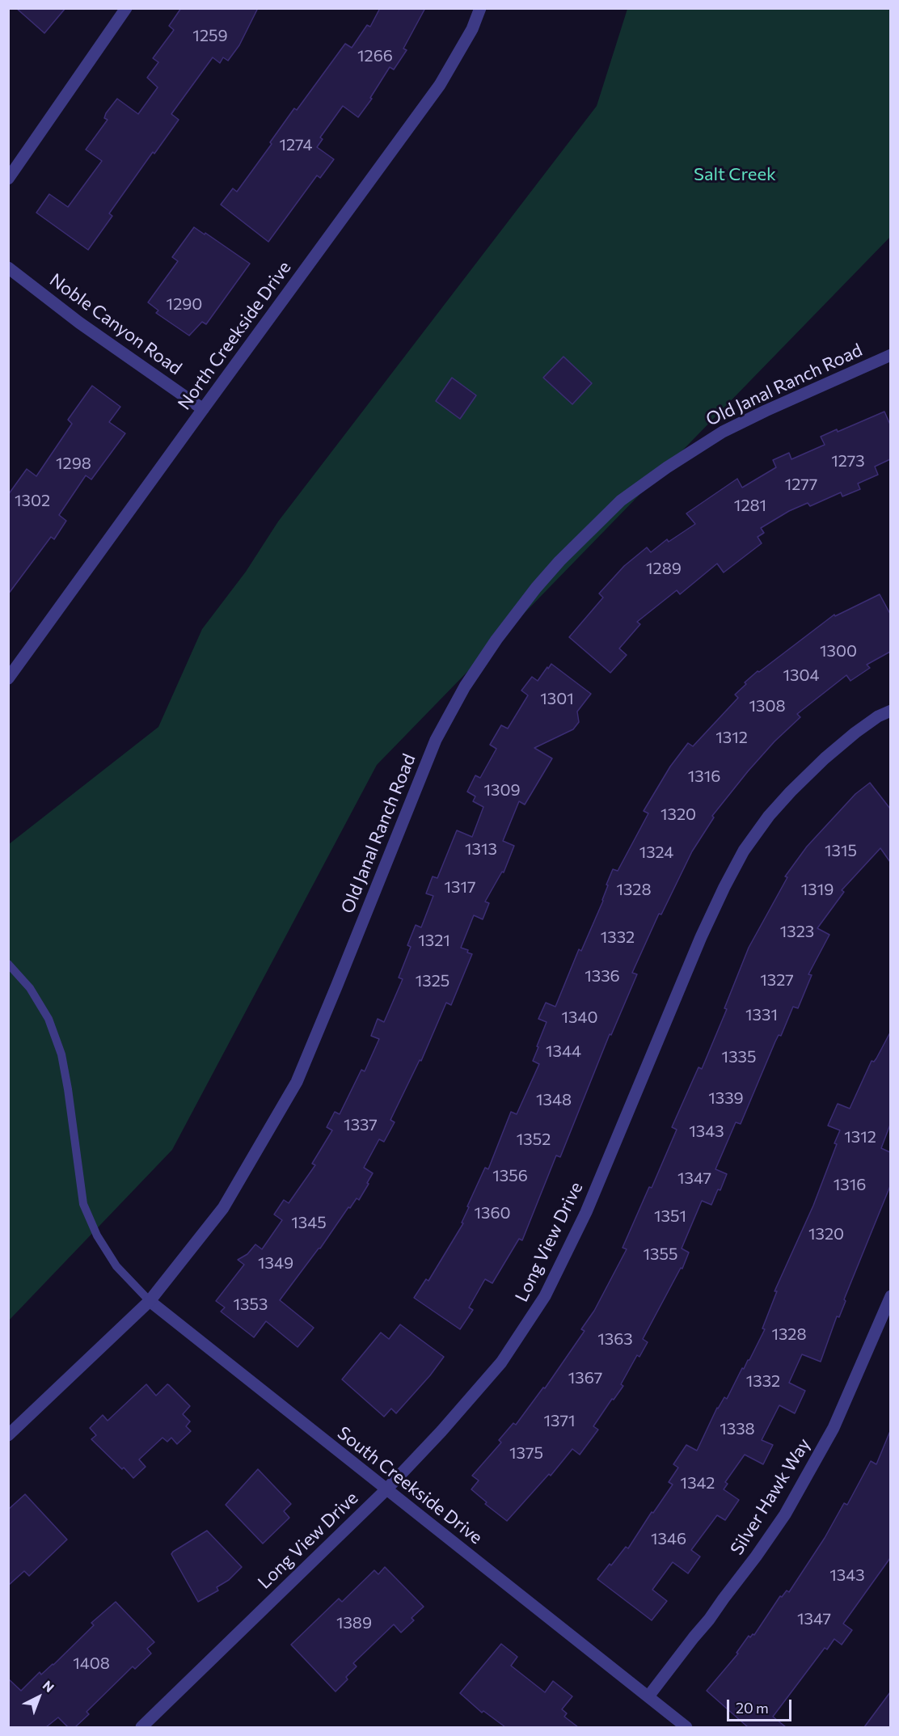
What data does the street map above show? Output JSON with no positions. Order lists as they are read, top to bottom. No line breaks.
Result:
{"streets":{"street":["Noble Canyon Road","North Creekside Drive","Old Janal Ranch Road","Long View Drive","South Creekside Drive","Silver Hawk Way"]},"crossings":[["Noble Canyon Road","North Creekside Drive"],["Old Janal Ranch Road","South Creekside Drive"],["Long View Drive","South Creekside Drive"],["South Creekside Drive","Silver Hawk Way"]],"parks":["Salt Creek"],"house_numbers":["1259","1266","1274","1290","1273","1298","1277","1302","1281","1289","1300","1304","1301","1308","1312","1316","1309","1320","1313","1315","1324","1317","1328","1319","1323","1332","1321","1336","1327","1325","1331","1340","1344","1335","1339","1348","1337","1343","1312","1352","1356","1347","1316","1360","1351","1345","1320","1355","1349","1353","1328","1363","1367","1332","1371","1338","1375","1342","1346","1343","1347","1389","1408"],"scale_bar":"20 m","north":"top right"}
